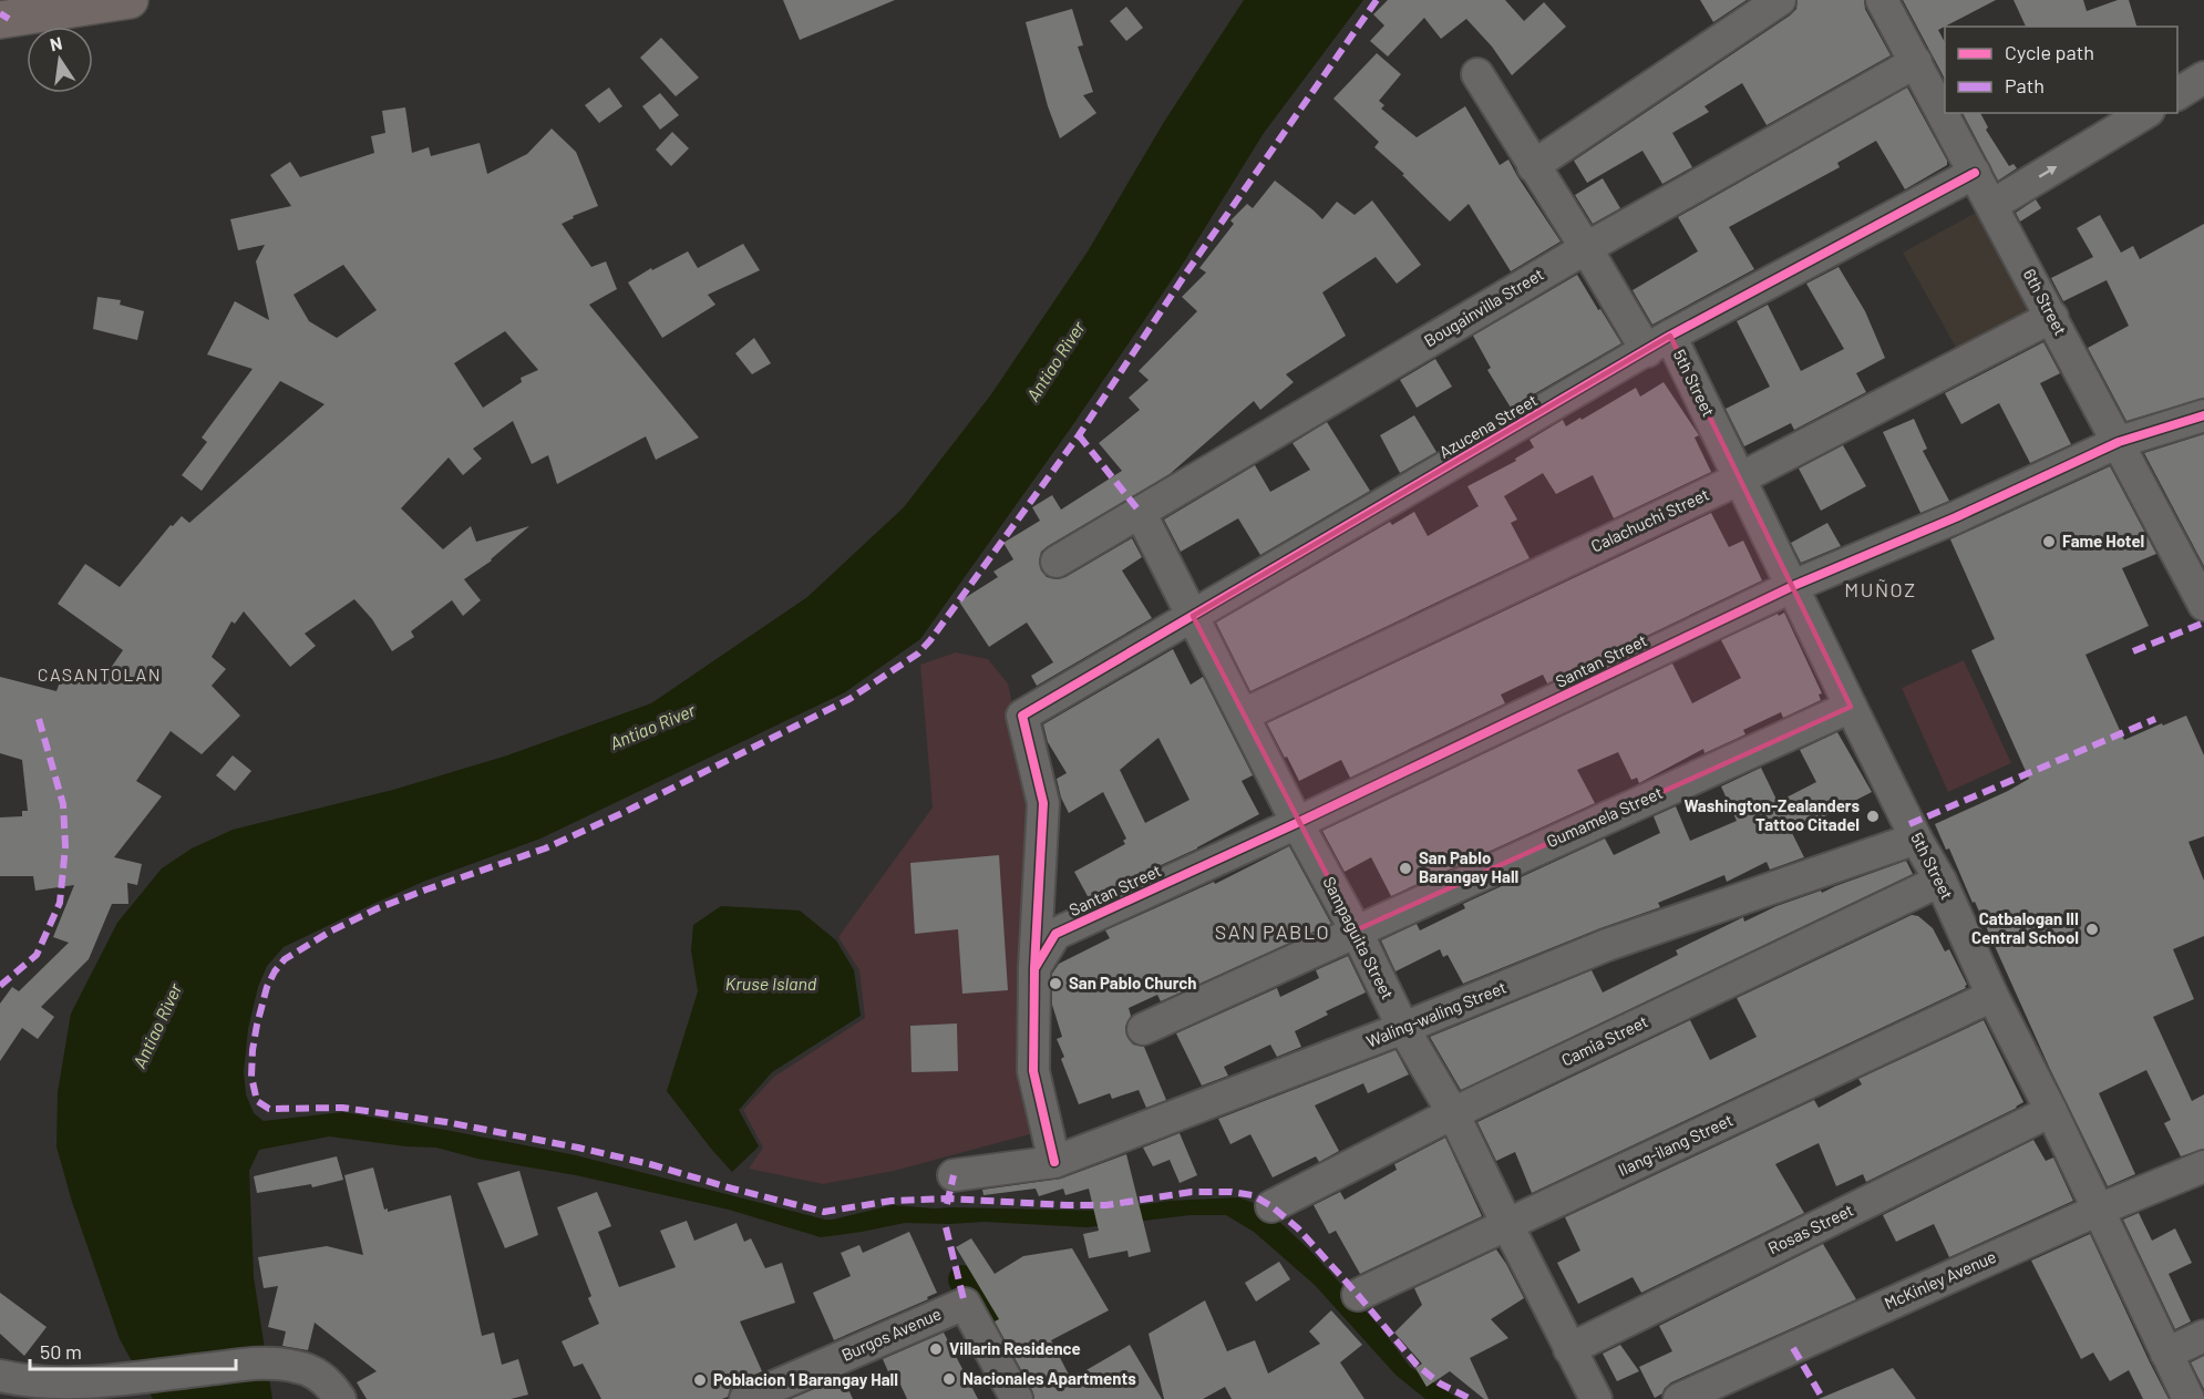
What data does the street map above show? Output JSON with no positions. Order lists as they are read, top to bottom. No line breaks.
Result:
{"streets":{"street":["6th Street","Bougainvilla Street","5th Street","Azucena Street","Calachuchi Street","Santan Street","Gumamela Street","Sampaguita Street","Waling-waling Street","Camia Street","Ilang-ilang Street","Rosas Street","McKinley Avenue","Burgos Avenue"]},"crossings":[["6th Street","Bougainvilla Street"],["6th Street","Azucena Street"],["6th Street","Calachuchi Street"],["6th Street","Santan Street"],["Bougainvilla Street","5th Street"],["Bougainvilla Street","Sampaguita Street"],["5th Street","Azucena Street"],["5th Street","Calachuchi Street"],["5th Street","Santan Street"],["5th Street","Gumamela Street"],["5th Street","Waling-waling Street"],["5th Street","Camia Street"],["5th Street","Ilang-ilang Street"],["5th Street","Rosas Street"],["5th Street","McKinley Avenue"],["Azucena Street","Santan Street"],["Azucena Street","Sampaguita Street"],["Calachuchi Street","Sampaguita Street"],["Santan Street","Sampaguita Street"],["Gumamela Street","Sampaguita Street"],["Sampaguita Street","Waling-waling Street"],["Sampaguita Street","Camia Street"],["Sampaguita Street","Ilang-ilang Street"],["Sampaguita Street","Rosas Street"]],"districts":["MUÑOZ","CASANTOLAN","SAN PABLO"],"water":["Antiao River","Kruse Island"],"places":["Fame Hotel","Washington-Zealanders Tattoo Citadel","San Pablo Barangay Hall","Catbalogan III Central School","San Pablo Church","Villarin Residence","Nacionales Apartments","Poblacion 1 Barangay Hall"],"legend":["Cycle path","Path"],"scale_bar":"50 m","north":"top"}
